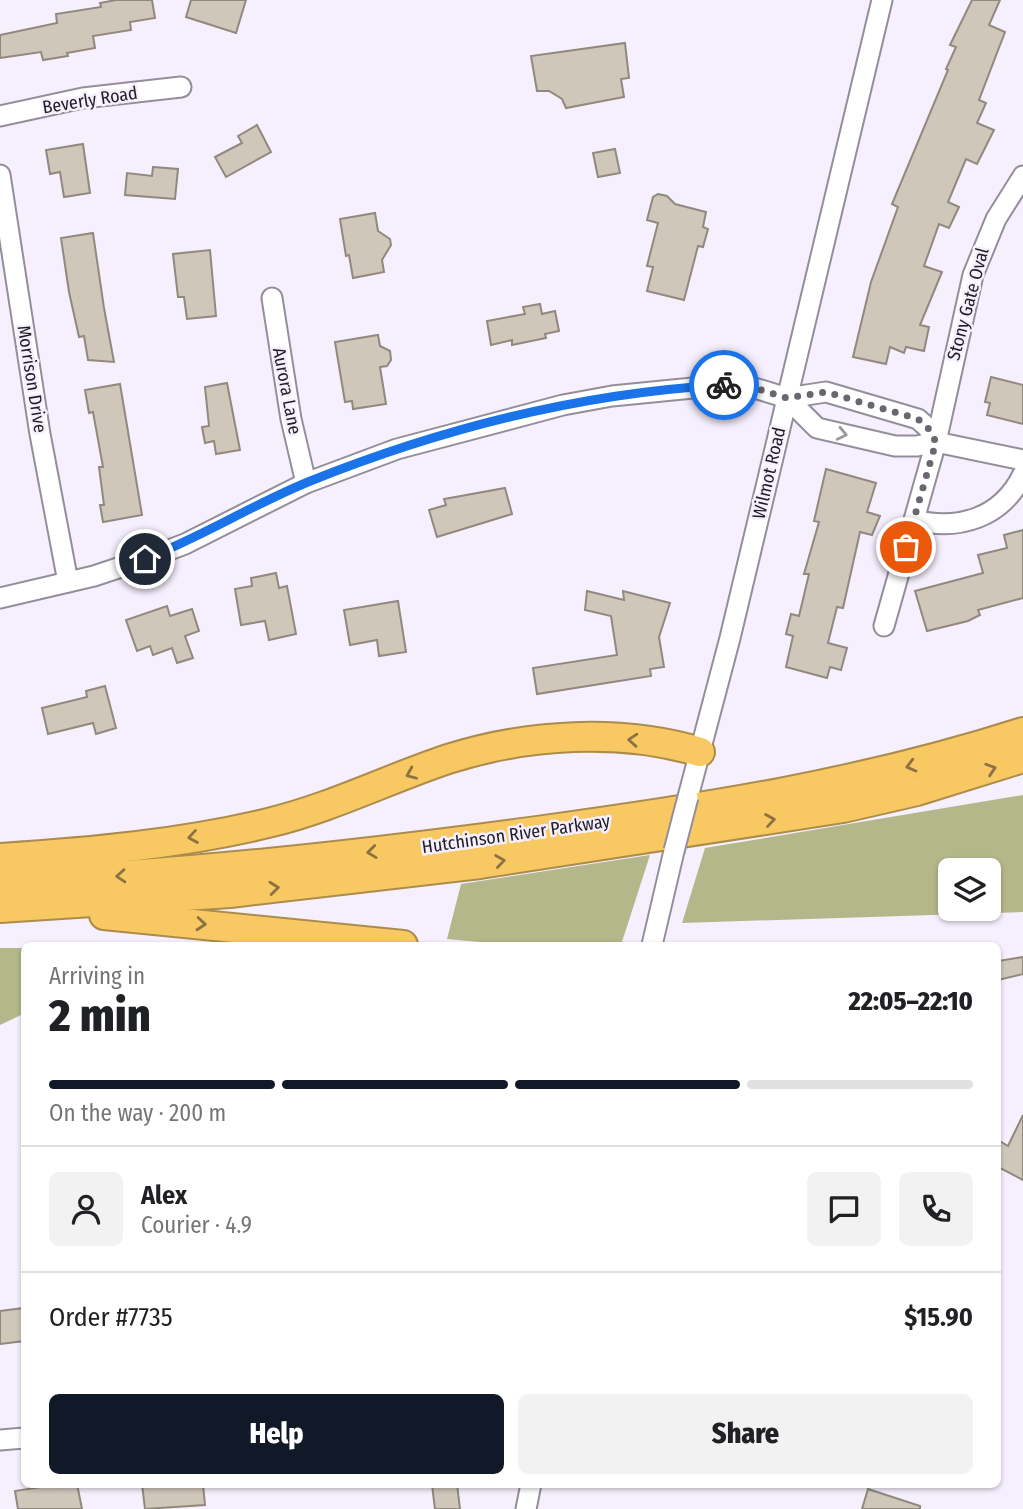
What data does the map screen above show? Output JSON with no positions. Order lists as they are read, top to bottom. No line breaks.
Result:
{"streets":{"highway":["Hutchinson River Parkway"],"street":["Beverly Road","Stony Gate Oval","Morrison Drive","Aurora Lane","Wilmot Road"]},"page":{"heading":["2 min","Arriving in","22:05–22:10"],"panel":["Alex","Courier · 4.9","Order #7735","$15.90"],"bar":"On the way · 200 m","buttons":["Help","Share"]}}
